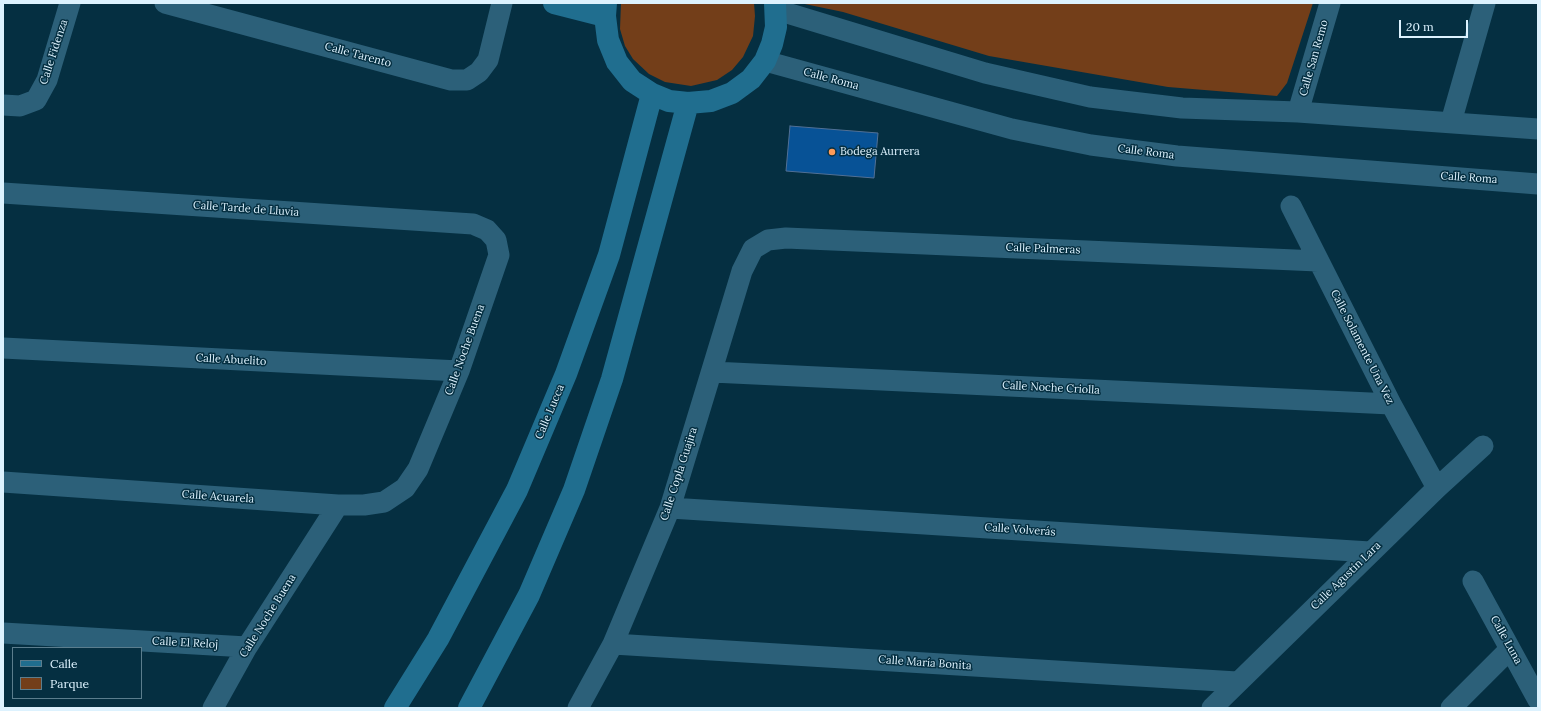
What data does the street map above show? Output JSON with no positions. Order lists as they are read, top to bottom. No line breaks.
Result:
{"streets":{"street":["Calle Fidenza","Calle Tarento","Calle San Remo","Calle Roma","Calle Tarde de Lluvia","Calle Palmeras","Calle Solamente Una Vez","Calle Noche Buena","Calle Abuelito","Calle Noche Criolla","Calle Lucca","Calle Copla Guajira","Calle Acuarela","Calle Volverás","Calle Agustín Lara","Calle Luna","Calle El Reloj","Calle María Bonita"]},"crossings":[["Calle Tarde de Lluvia","Calle Noche Buena"],["Calle Palmeras","Calle Solamente Una Vez"],["Calle Palmeras","Calle Copla Guajira"],["Calle Solamente Una Vez","Calle Noche Criolla"],["Calle Solamente Una Vez","Calle Agustín Lara"],["Calle Noche Buena","Calle Abuelito"],["Calle Noche Buena","Calle Acuarela"],["Calle Noche Buena","Calle El Reloj"],["Calle Noche Criolla","Calle Copla Guajira"],["Calle Copla Guajira","Calle Volverás"],["Calle Copla Guajira","Calle María Bonita"],["Calle Volverás","Calle Agustín Lara"],["Calle Agustín Lara","Calle María Bonita"]],"places":["Bodega Aurrera"],"legend":["Calle","Parque"],"scale_bar":"20 m"}
